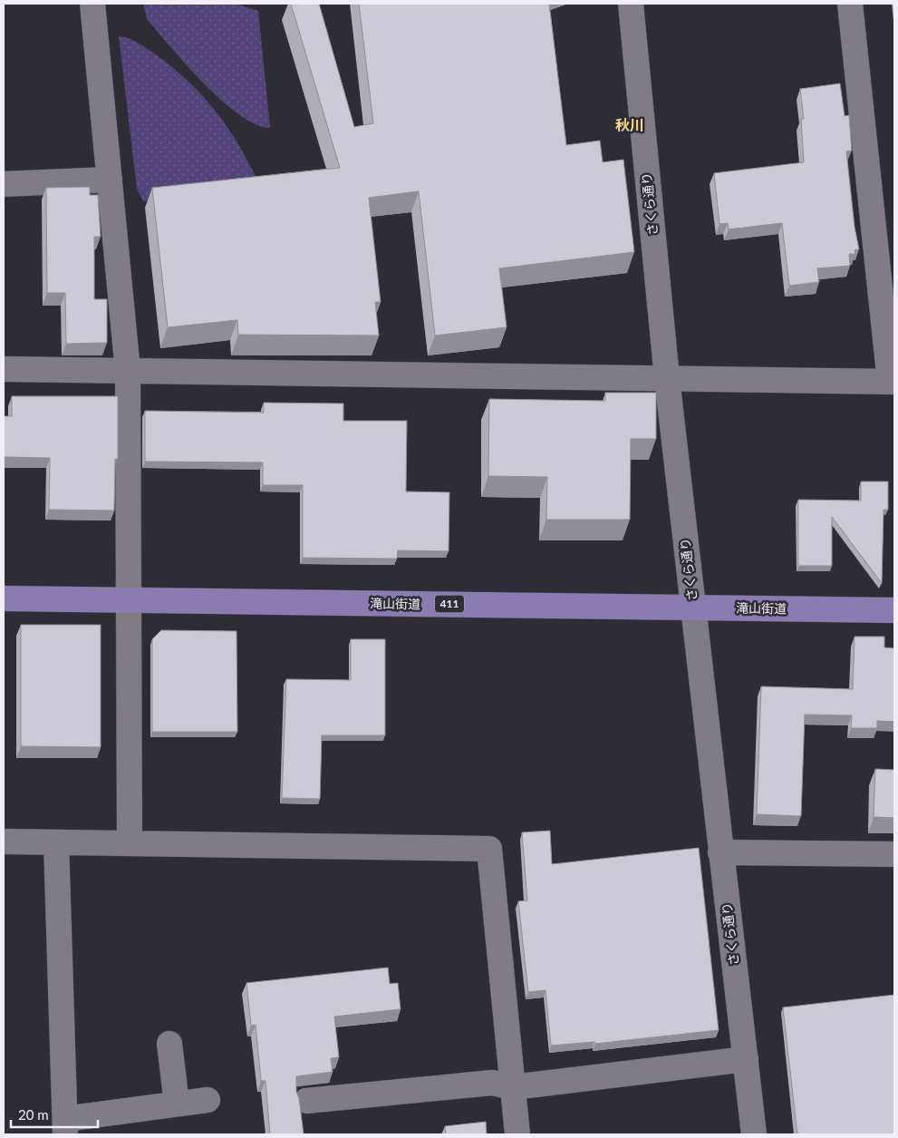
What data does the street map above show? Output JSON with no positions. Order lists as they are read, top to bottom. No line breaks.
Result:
{"streets":{"highway":["滝山街道","411"],"street":["さくら通り"]},"crossings":[["さくら通り","滝山街道"]],"districts":["秋川"],"scale_bar":"20 m"}
